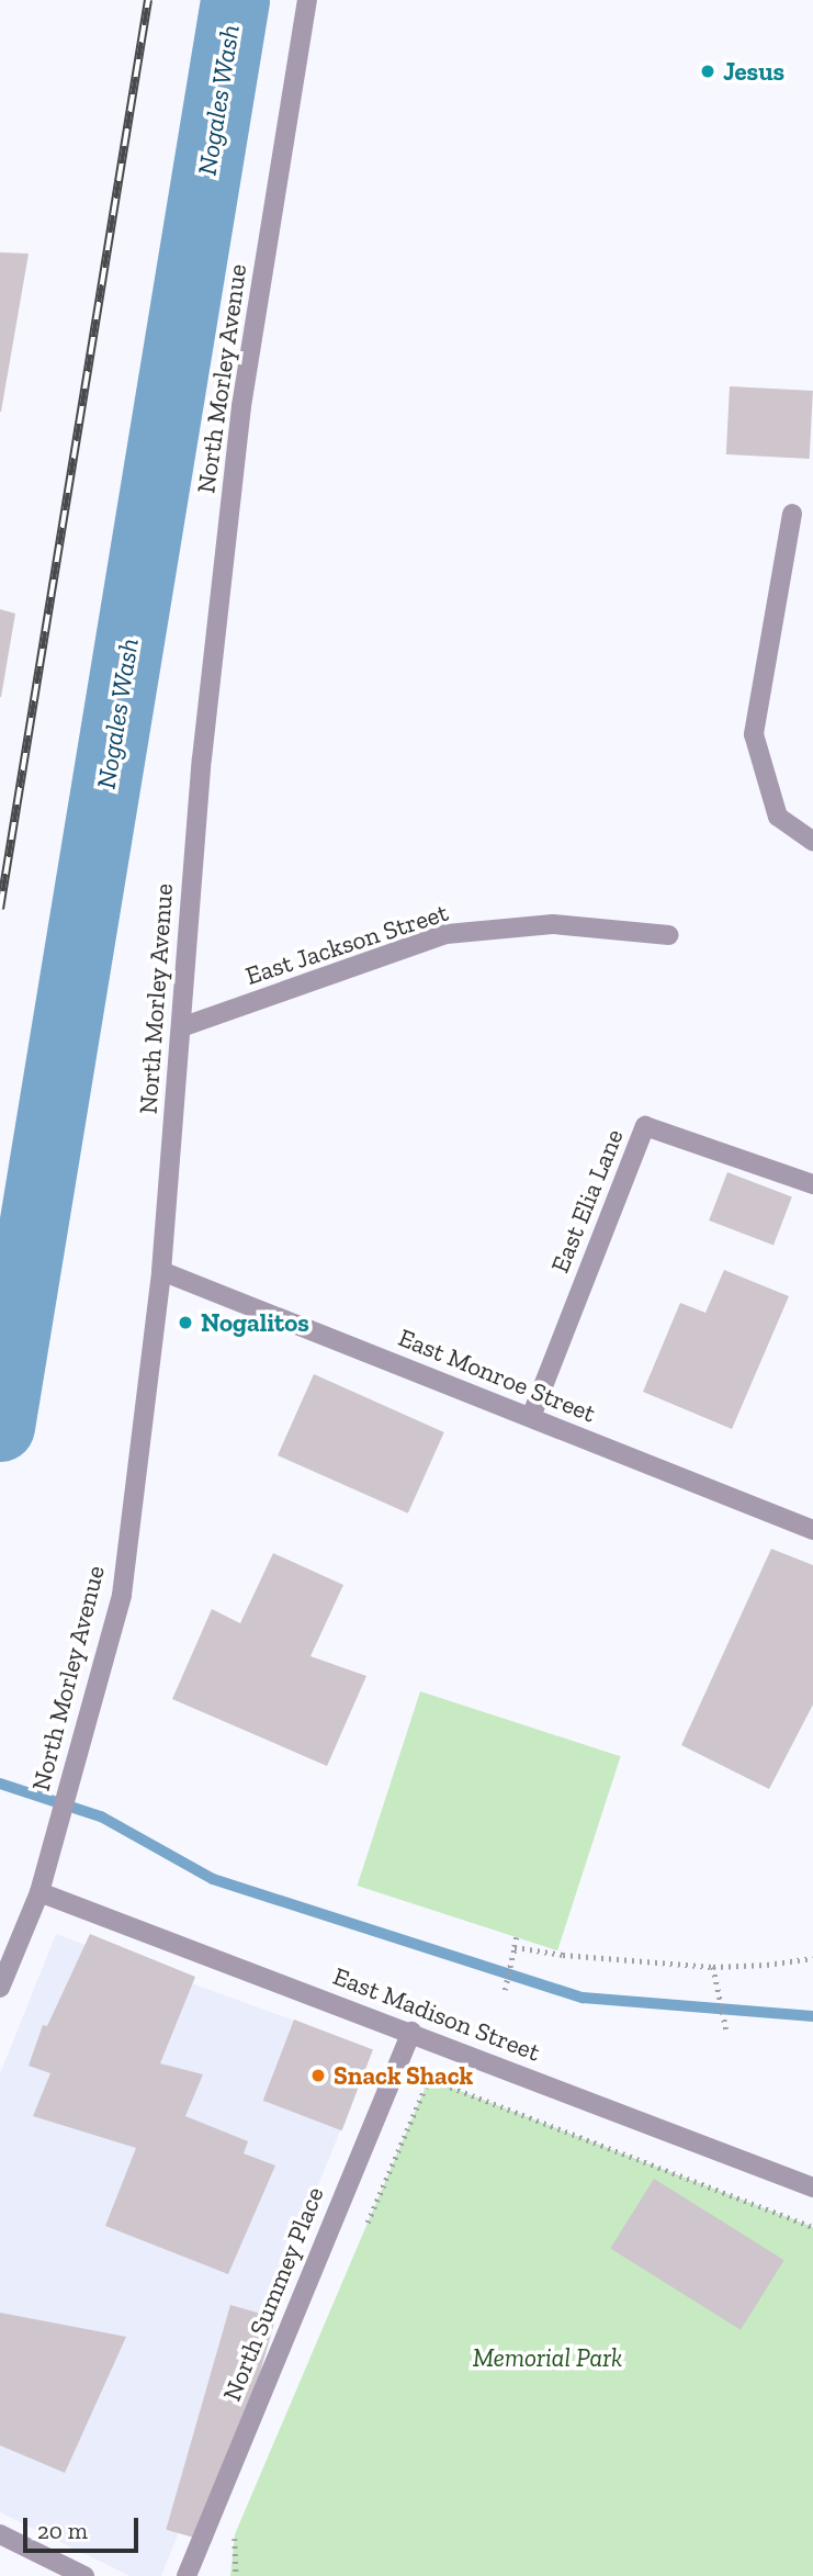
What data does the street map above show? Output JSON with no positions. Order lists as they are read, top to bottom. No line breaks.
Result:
{"streets":{"street":["North Morley Avenue","East Jackson Street","East Elia Lane","East Monroe Street","East Madison Street","North Summey Place"]},"crossings":[["North Morley Avenue","East Jackson Street"],["North Morley Avenue","East Monroe Street"],["North Morley Avenue","East Madison Street"],["East Elia Lane","East Monroe Street"],["East Madison Street","North Summey Place"]],"water":["Nogales Wash"],"parks":["Memorial Park"],"places":["Jesus","Nogalitos","Snack Shack"],"scale_bar":"20 m"}
